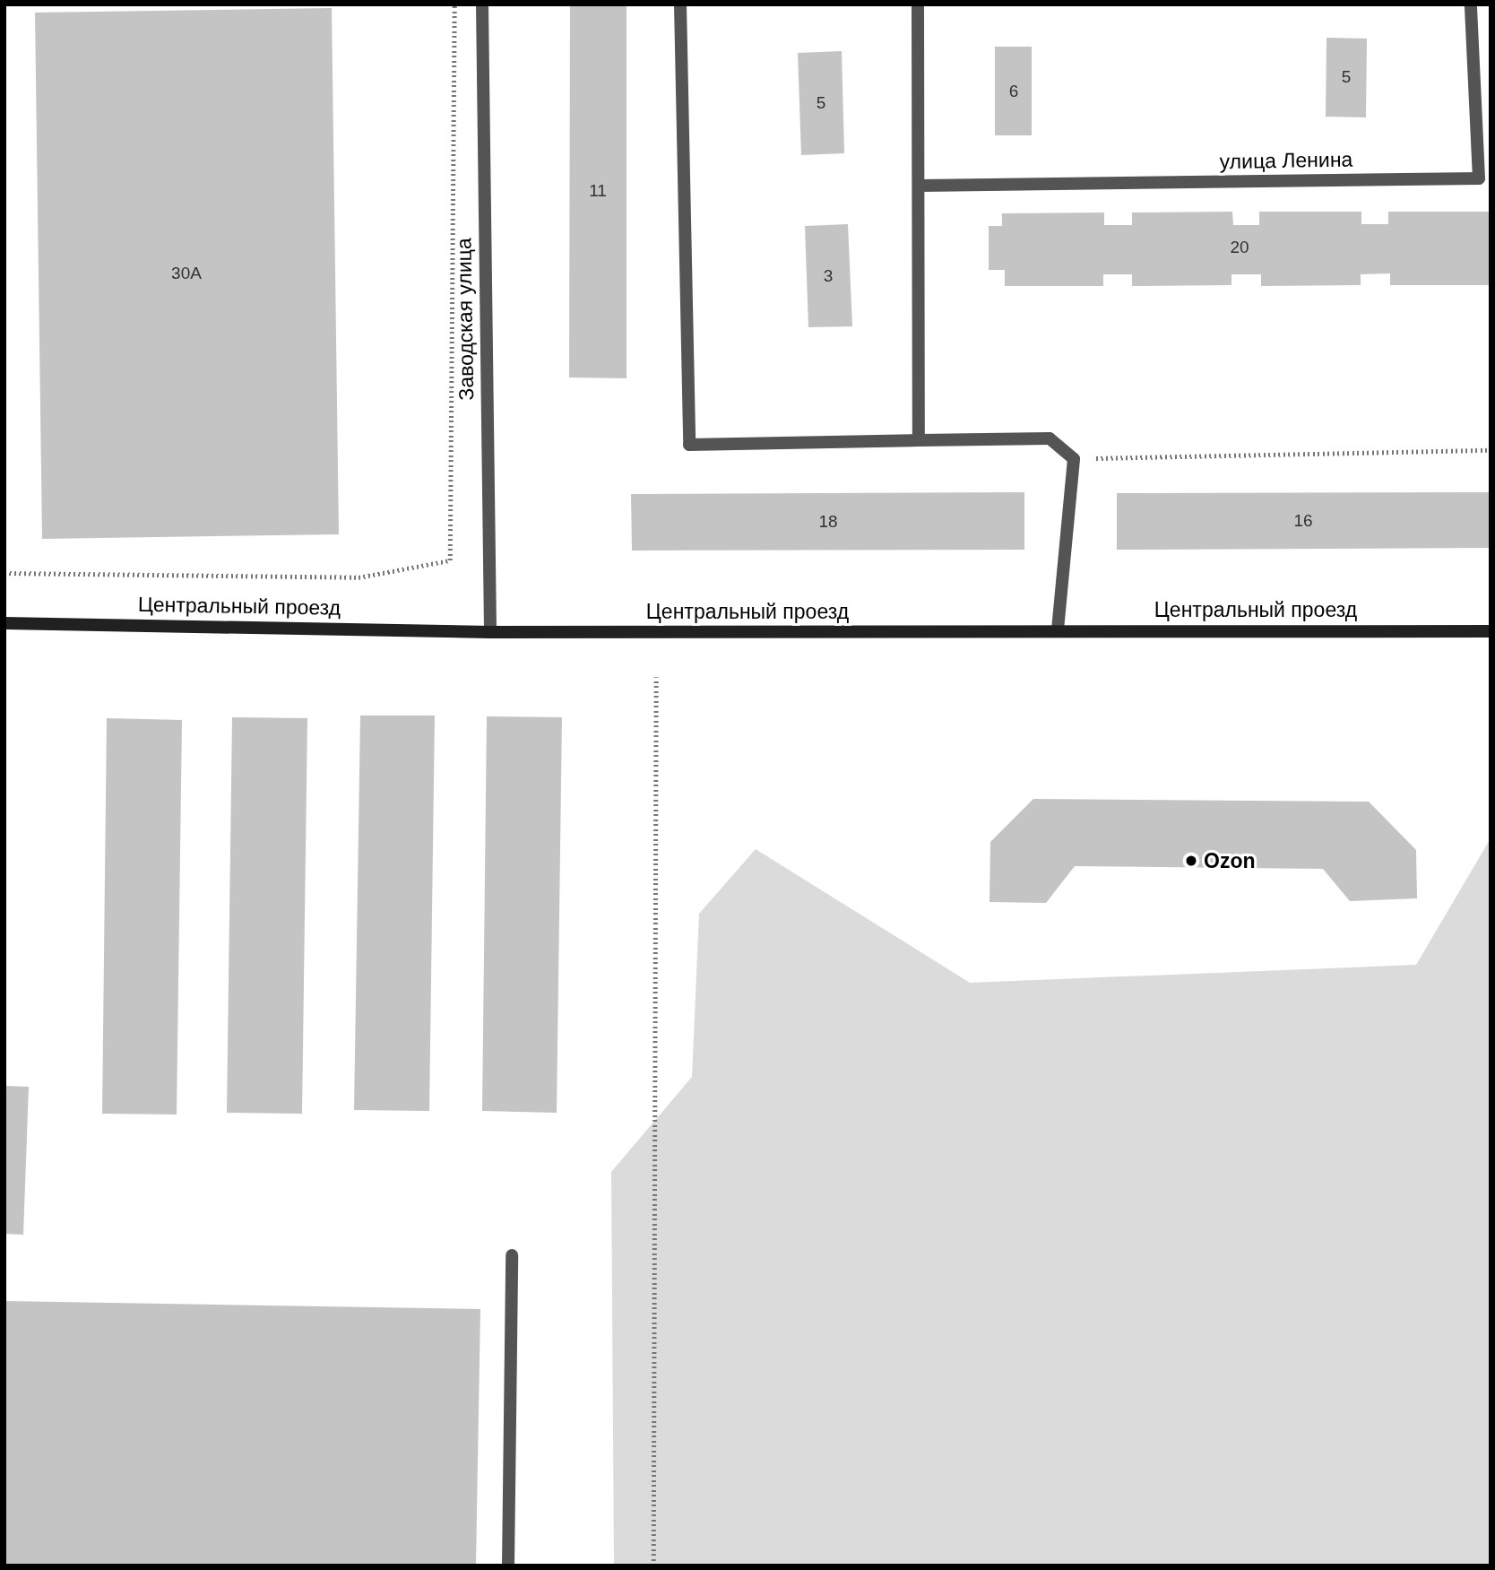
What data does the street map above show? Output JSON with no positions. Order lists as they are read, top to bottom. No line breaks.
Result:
{"streets":{"main road":["Центральный проезд"],"street":["улица Ленина","Заводская улица"]},"crossings":[["Заводская улица","Центральный проезд"]],"places":["Ozon"],"house_numbers":["5","6","5","11","20","30А","3","16","18"]}
